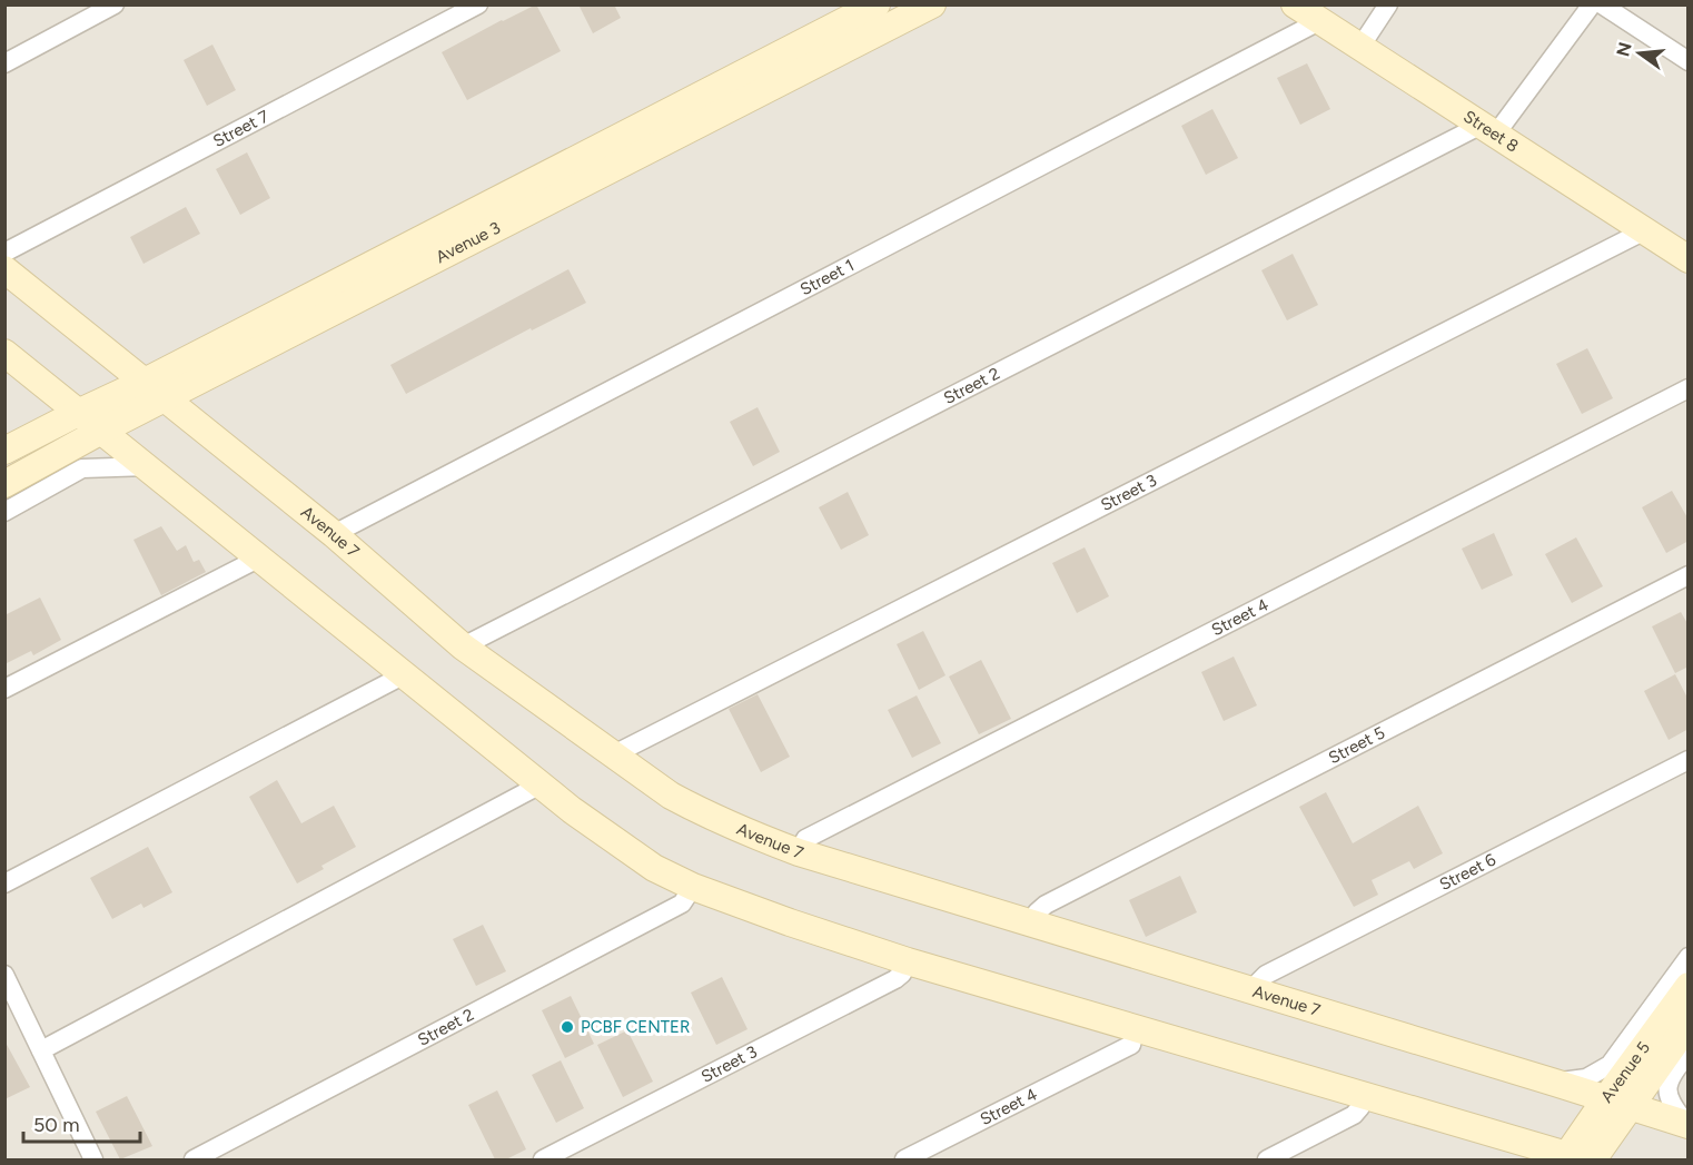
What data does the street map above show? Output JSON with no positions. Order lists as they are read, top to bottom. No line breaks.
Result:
{"streets":{"main road":["Street 8","Avenue 3","Avenue 7","Avenue 5"],"street":["Street 7","Street 1","Street 2","Street 3","Street 4","Street 5","Street 6"]},"crossings":[["Street 8","Street 1"],["Street 8","Street 2"],["Street 8","Street 3"],["Avenue 3","Avenue 7"],["Street 1","Avenue 7"],["Street 2","Avenue 7"],["Street 3","Avenue 7"],["Avenue 7","Street 4"],["Avenue 7","Street 5"],["Avenue 7","Street 6"],["Avenue 7","Avenue 5"]],"places":["PCBF CENTER"],"scale_bar":"50 m","north":"left"}
